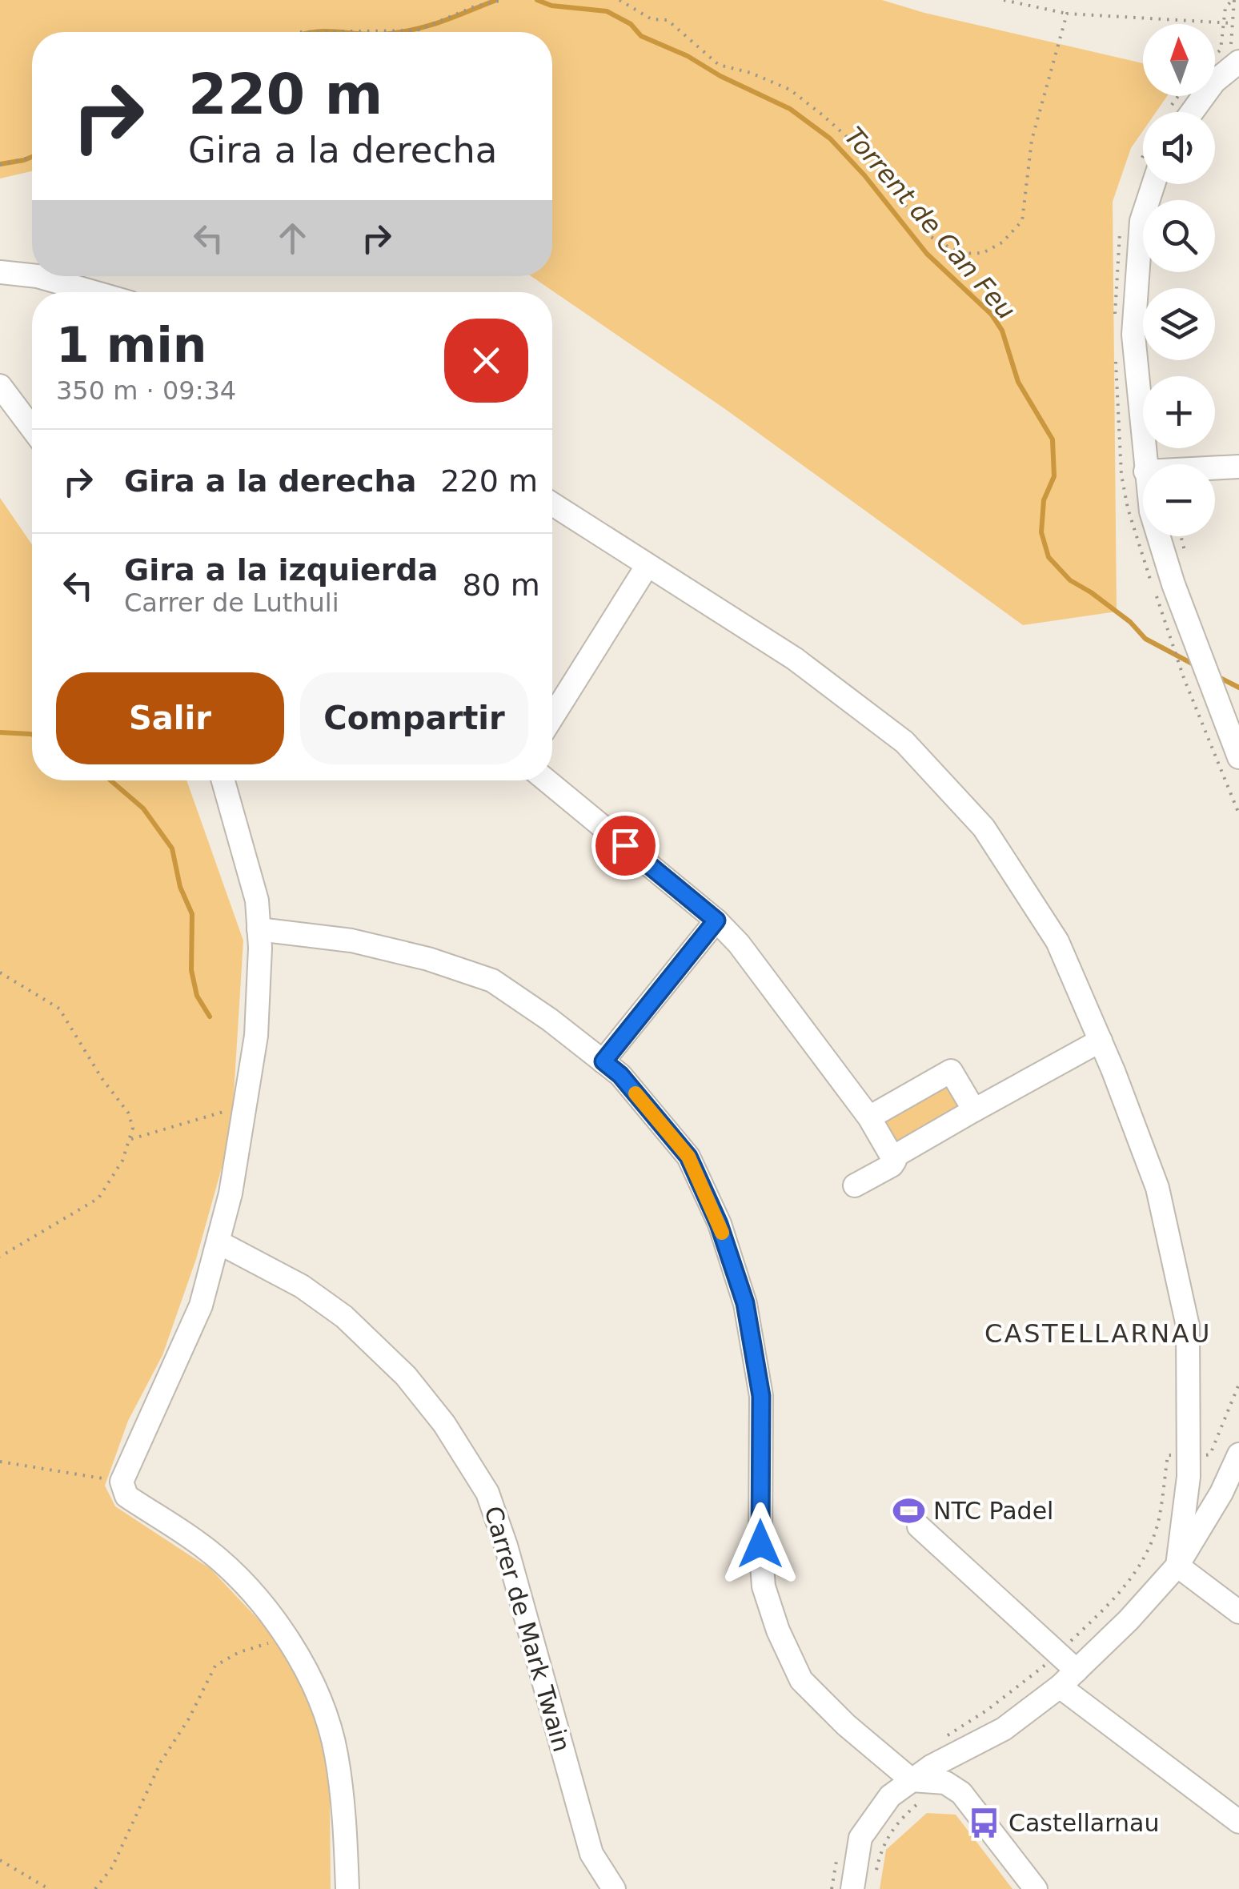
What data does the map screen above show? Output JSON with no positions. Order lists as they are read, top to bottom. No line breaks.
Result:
{"streets":{"street":["Carrer de Mark Twain"]},"districts":["CASTELLARNAU"],"water":["Torrent de Can Feu"],"places":{"sports":["NTC Padel"],"bus stop":["Castellarnau"]},"north":"top","page":{"map_buttons":["+","−"],"turn":["220 m","Gira a la derecha"],"heading":["1 min","350 m · 09:34"],"list":[{"name":"Gira a la derecha","value":"220 m"},{"name":"Gira a la izquierda","note":"Carrer de Luthuli","value":"80 m"}],"buttons":["Salir","Compartir"]}}
